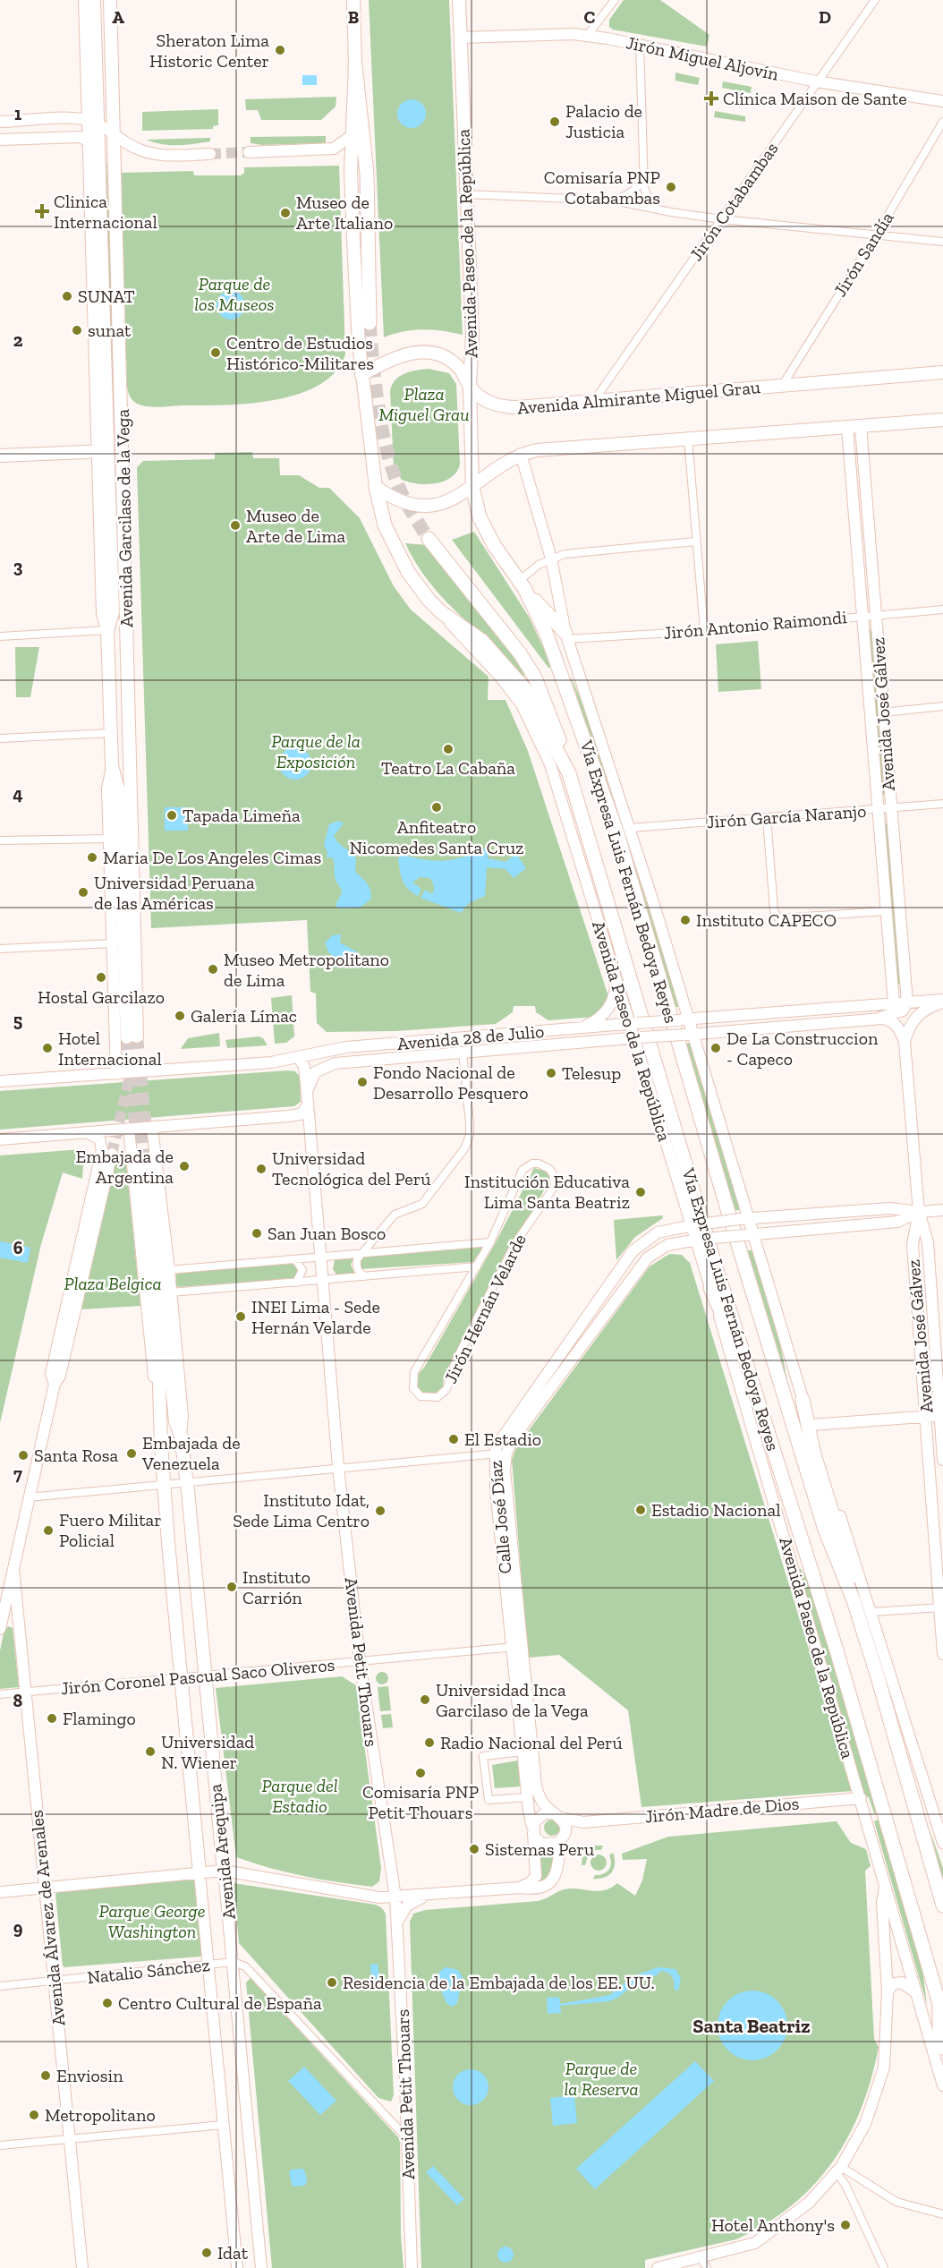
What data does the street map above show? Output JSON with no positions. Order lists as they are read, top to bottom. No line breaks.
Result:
{"streets":{"highway":["Avenida Paseo de la República","Vía Expresa Luis Fernán Bedoya Reyes"],"main road":["Jirón Miguel Aljovín","Avenida Almirante Miguel Grau","Avenida Garcilaso de la Vega","Avenida José Gálvez","Avenida 28 de Julio","Calle José Díaz","Avenida Petit Thouars","Jirón Madre de Dios","Avenida Arequipa","Avenida Álvarez de Arenales"],"street":["Jirón Cotabambas","Jirón Sandía","Jirón Antonio Raimondi","Jirón García Naranjo","Jirón Hernán Velarde","Jirón Coronel Pascual Saco Oliveros","Natalio Sánchez"]},"crossings":[["Jirón Miguel Aljovín","Jirón Cotabambas"],["Jirón Miguel Aljovín","Avenida Paseo de la República"],["Jirón Cotabambas","Avenida Almirante Miguel Grau"],["Avenida Paseo de la República","Avenida Almirante Miguel Grau"],["Avenida Paseo de la República","Vía Expresa Luis Fernán Bedoya Reyes"],["Avenida Paseo de la República","Avenida 28 de Julio"],["Avenida Paseo de la República","Calle José Díaz"],["Avenida Paseo de la República","Jirón Madre de Dios"],["Jirón Sandía","Avenida Almirante Miguel Grau"],["Avenida Almirante Miguel Grau","Vía Expresa Luis Fernán Bedoya Reyes"],["Avenida Garcilaso de la Vega","Avenida 28 de Julio"],["Jirón Antonio Raimondi","Avenida José Gálvez"],["Avenida José Gálvez","Jirón García Naranjo"],["Avenida José Gálvez","Avenida 28 de Julio"],["Avenida José Gálvez","Calle José Díaz"],["Avenida 28 de Julio","Avenida Petit Thouars"],["Jirón Hernán Velarde","Avenida Petit Thouars"],["Jirón Hernán Velarde","Avenida Arequipa"],["Calle José Díaz","Jirón Coronel Pascual Saco Oliveros"],["Calle José Díaz","Jirón Madre de Dios"],["Avenida Petit Thouars","Jirón Coronel Pascual Saco Oliveros"],["Jirón Coronel Pascual Saco Oliveros","Avenida Arequipa"],["Jirón Coronel Pascual Saco Oliveros","Avenida Álvarez de Arenales"],["Avenida Arequipa","Natalio Sánchez"],["Avenida Álvarez de Arenales","Natalio Sánchez"]],"districts":["Santa Beatriz"],"parks":["Parque de los Museos","Plaza Miguel Grau","Parque de la Exposición","Plaza Belgica","Parque del Estadio","Parque George Washington","Parque de la Reserva"],"places":{"other":["Sheraton Lima Historic Center","Palacio de Justicia","Comisaría PNP Cotabambas","Museo de Arte Italiano","SUNAT","sunat","Centro de Estudios Histórico-Militares","Museo de Arte de Lima","Teatro La Cabaña","Anfiteatro Nicomedes Santa Cruz","Tapada Limeña","Maria De Los Angeles Cimas","Universidad Peruana de las Américas","Instituto CAPECO","Museo Metropolitano de Lima","Hostal Garcilazo","Galería Límac","Hotel Internacional","De La Construccion - Capeco","Telesup","Fondo Nacional de Desarrollo Pesquero","Embajada de Argentina","Universidad Tecnológica del Perú","Institución Educativa Lima Santa Beatriz","San Juan Bosco","INEI Lima - Sede Hernán Velarde","El Estadio","Embajada de Venezuela","Santa Rosa","Estadio Nacional","Instituto Idat, Sede Lima Centro","Fuero Militar Policial","Instituto Carrión","Universidad Inca Garcilaso de la Vega","Flamingo","Radio Nacional del Perú","Universidad N. Wiener","Comisaría PNP Petit Thouars","Sistemas Peru","Residencia de la Embajada de los EE. UU.","Centro Cultural de España","Enviosin","Metropolitano","Hotel Anthony's","Idat"],"health":["Clínica Maison de Sante","Clinica Internacional"]},"grid":{"columns":["A","B","C","D"],"rows":["1","2","3","4","5","6","7","8","9"]}}
